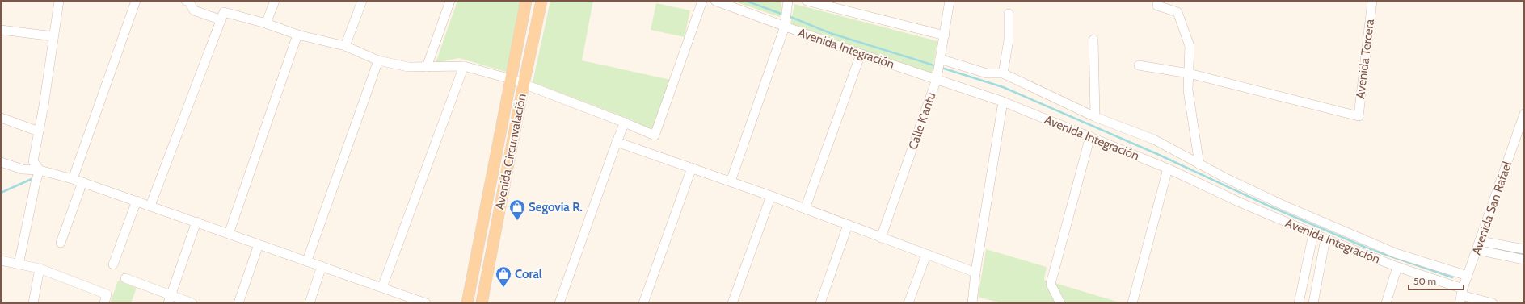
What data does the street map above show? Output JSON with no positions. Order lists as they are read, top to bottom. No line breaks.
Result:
{"streets":{"main road":["Avenida Circunvalación"],"street":["Avenida Integración","Avenida Tercera","Calle K'antu","Avenida San Rafael"]},"crossings":[["Avenida Integración","Calle K'antu"],["Avenida Integración","Avenida San Rafael"]],"places":{"shop":["Segovia R.","Coral"]},"scale_bar":"50 m"}
